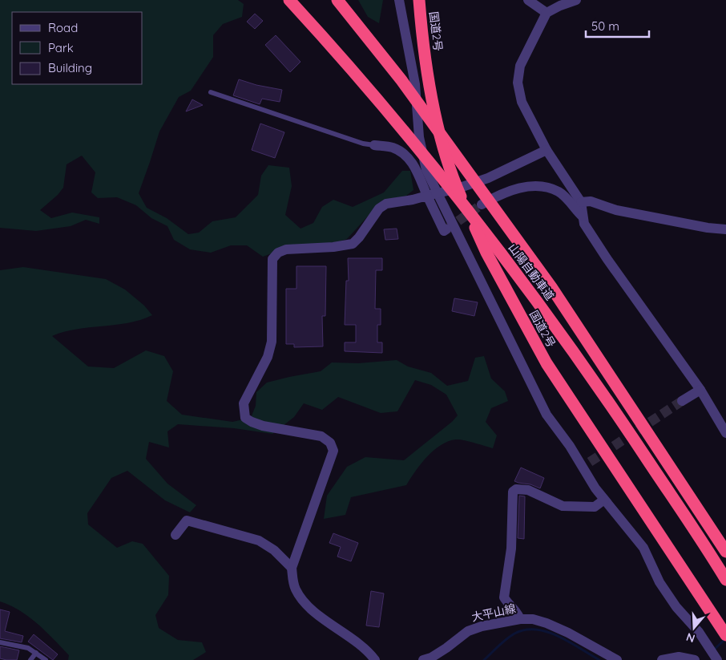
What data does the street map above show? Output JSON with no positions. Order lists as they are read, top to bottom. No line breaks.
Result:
{"streets":{"highway":["国道2号","山陽自動車道"],"street":["大平山線"]},"legend":["Road","Park","Building"],"scale_bar":"50 m","north":"bottom"}
